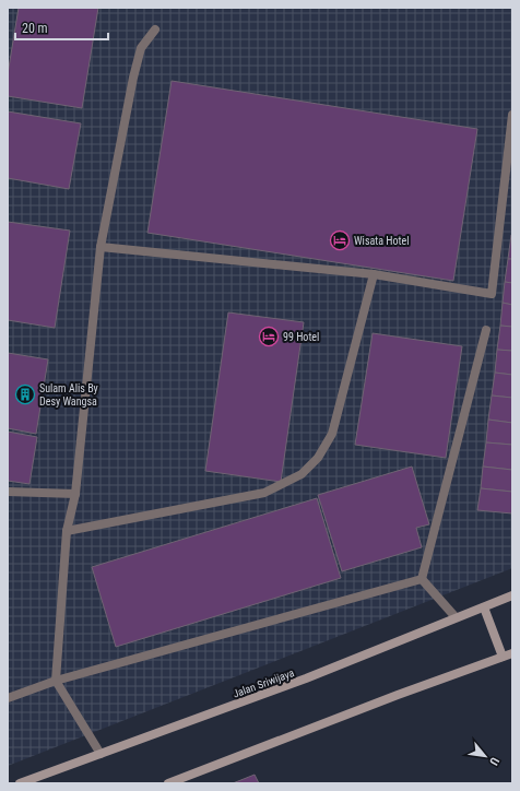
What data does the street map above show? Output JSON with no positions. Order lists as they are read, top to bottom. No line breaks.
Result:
{"streets":{"main road":["Jalan Sriwijaya"]},"places":{"hotel":["Wisata Hotel","99 Hotel"],"building":["Sulam Alis By Desy Wangsa"]},"scale_bar":"20 m","north":"bottom right"}
